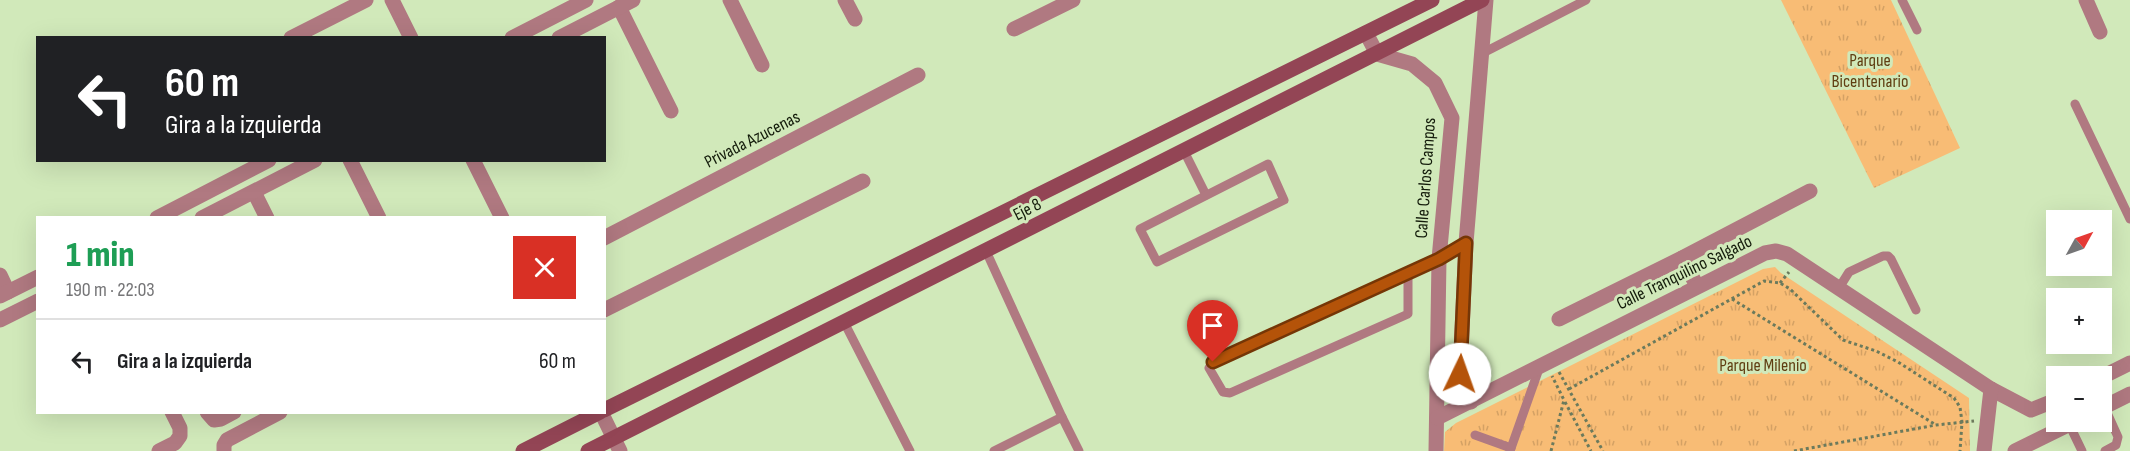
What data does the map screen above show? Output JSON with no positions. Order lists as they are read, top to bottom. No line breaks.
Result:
{"streets":{"main road":["Eje 8"],"street":["Privada Azucenas","Calle Carlos Campos","Calle Tranquilino Salgado"]},"crossings":[["Calle Carlos Campos","Eje 8"],["Calle Carlos Campos","Calle Tranquilino Salgado"]],"parks":["Parque Bicentenario","Parque Milenio"],"north":"top right","page":{"turn":["60 m","Gira a la izquierda"],"map_buttons":["+","−"],"heading":["1 min","190 m · 22:03"],"list":[{"name":"Gira a la izquierda","value":"60 m"}]}}
